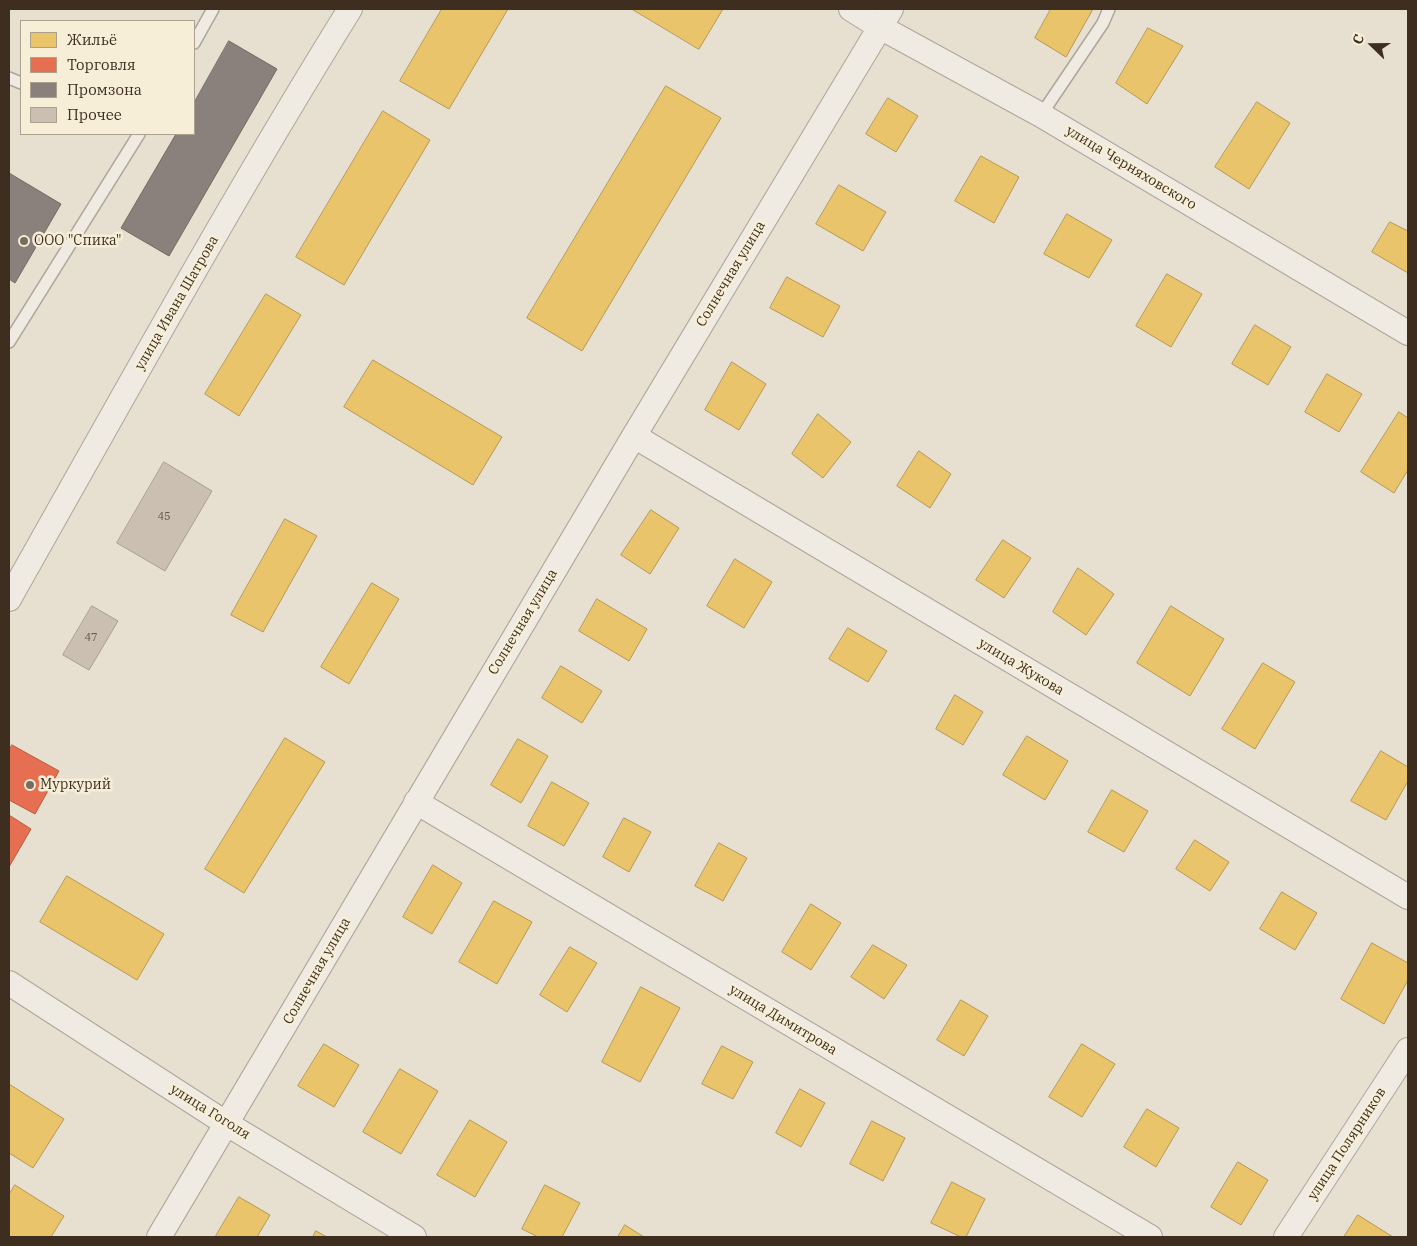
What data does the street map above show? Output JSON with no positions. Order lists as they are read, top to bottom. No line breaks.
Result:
{"streets":{"street":["улица Черняховского","Солнечная улица","улица Ивана Шатрова","улица Жукова","улица Димитрова","улица Гоголя","улица Полярников"]},"crossings":[["улица Черняховского","Солнечная улица"],["Солнечная улица","улица Жукова"],["Солнечная улица","улица Димитрова"],["Солнечная улица","улица Гоголя"]],"places":["ООО \"Спика\"","Муркурий"],"house_numbers":["45","47"],"legend":["Жильё","Торговля","Промзона","Прочее"],"north":"left"}
